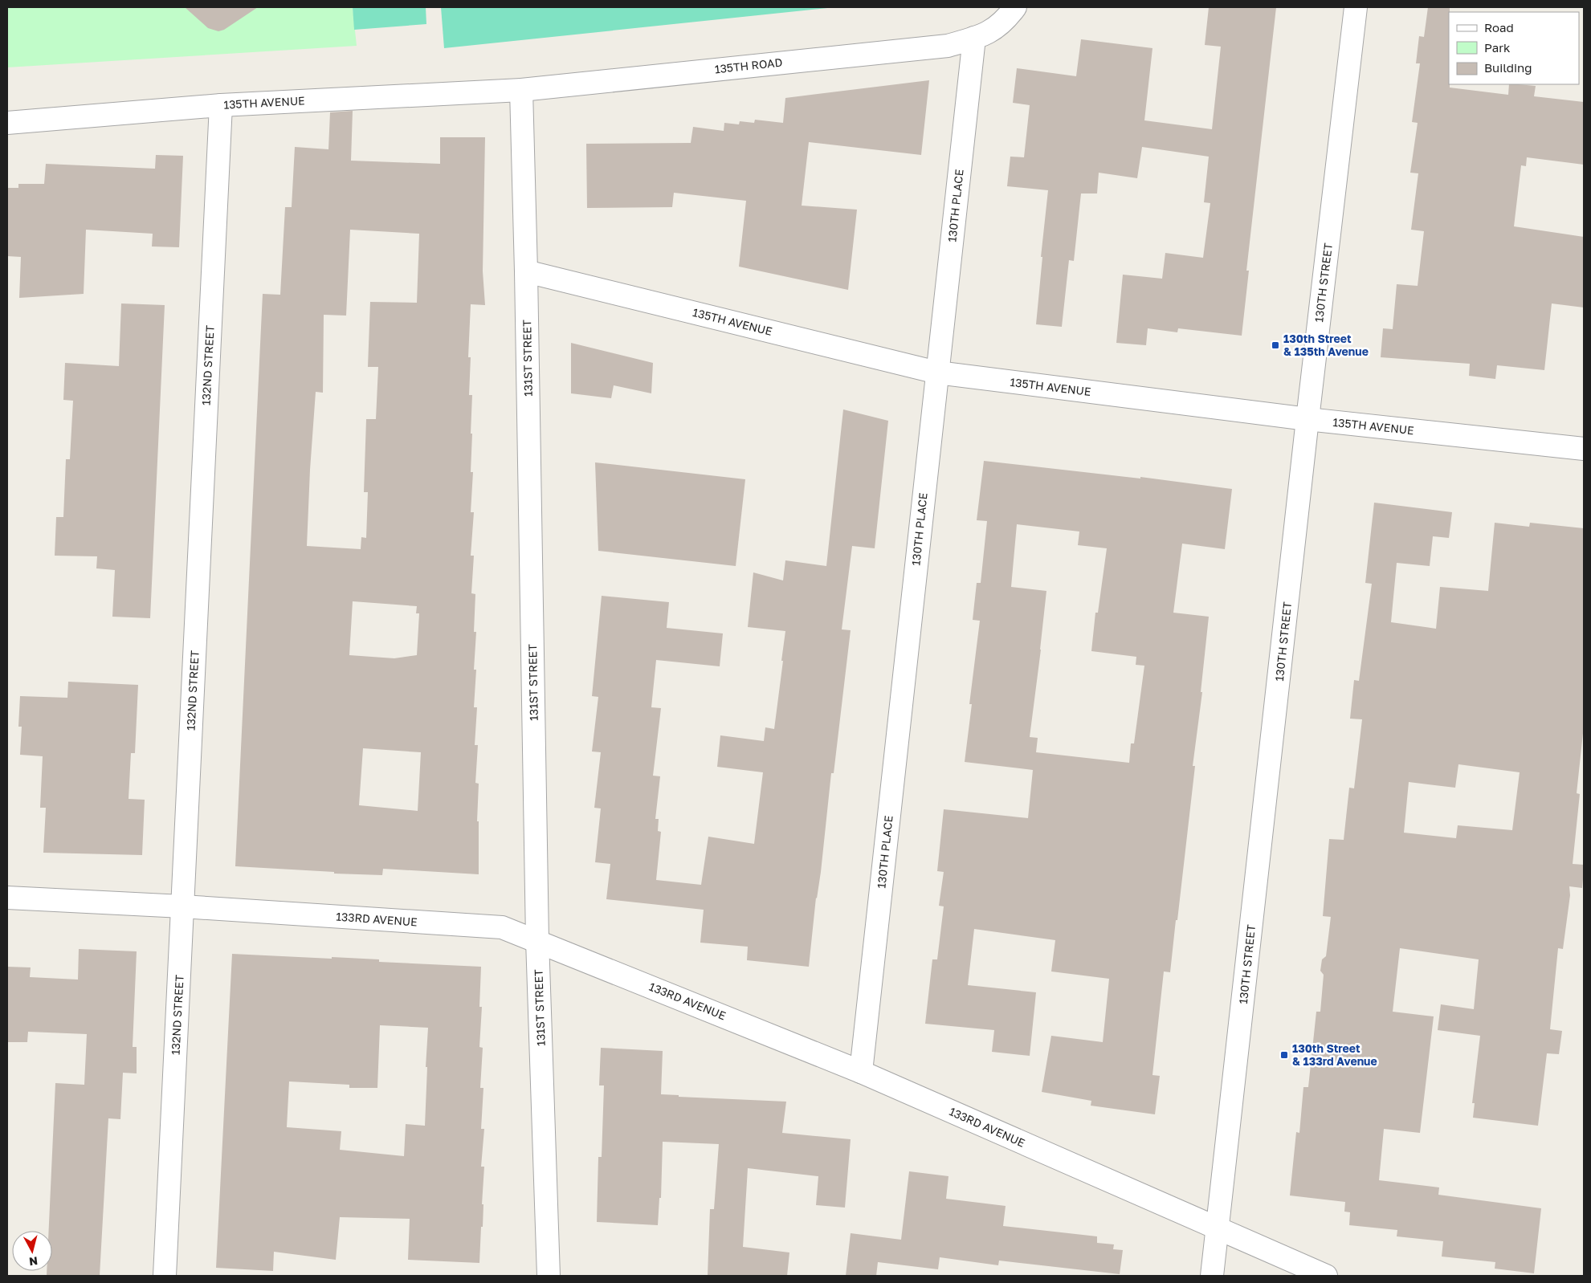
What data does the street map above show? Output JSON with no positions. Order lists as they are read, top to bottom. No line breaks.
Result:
{"streets":{"street":["135TH ROAD","135TH AVENUE","130TH PLACE","130TH STREET","131ST STREET","132ND STREET","133RD AVENUE"]},"crossings":[["135TH ROAD","135TH AVENUE"],["135TH ROAD","130TH PLACE"],["135TH ROAD","131ST STREET"],["135TH AVENUE","130TH PLACE"],["135TH AVENUE","130TH STREET"],["135TH AVENUE","131ST STREET"],["135TH AVENUE","132ND STREET"],["130TH PLACE","133RD AVENUE"],["130TH STREET","133RD AVENUE"],["131ST STREET","133RD AVENUE"],["132ND STREET","133RD AVENUE"]],"places":{"transit":["130th Street & 135th Avenue","130th Street & 133rd Avenue"]},"legend":["Road","Park","Building"],"north":"bottom"}
